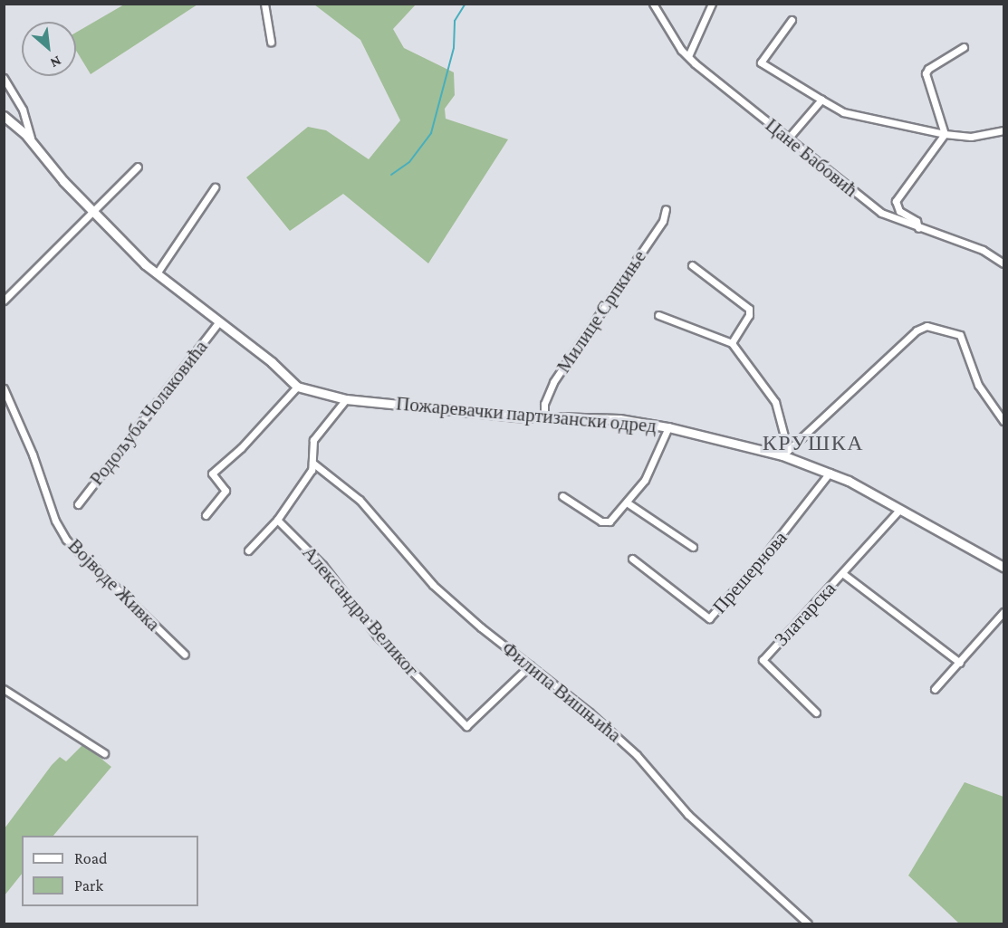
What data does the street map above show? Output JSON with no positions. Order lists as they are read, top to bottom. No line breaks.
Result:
{"streets":{"street":["Цане Бабовић","Милице Српкиње","Родољуба Чолаковића","Пожаревачки партизански одред","Прешернова","Војводе Живка","Александра Великог","Златарска","Филипа Вишњића"]},"crossings":[["Милице Српкиње","Пожаревачки партизански одред"],["Родољуба Чолаковића","Пожаревачки партизански одред"],["Пожаревачки партизански одред","Прешернова"],["Пожаревачки партизански одред","Златарска"],["Александра Великог","Филипа Вишњића"]],"districts":["КРУШКА"],"legend":["Road","Park"],"north":"bottom right"}
